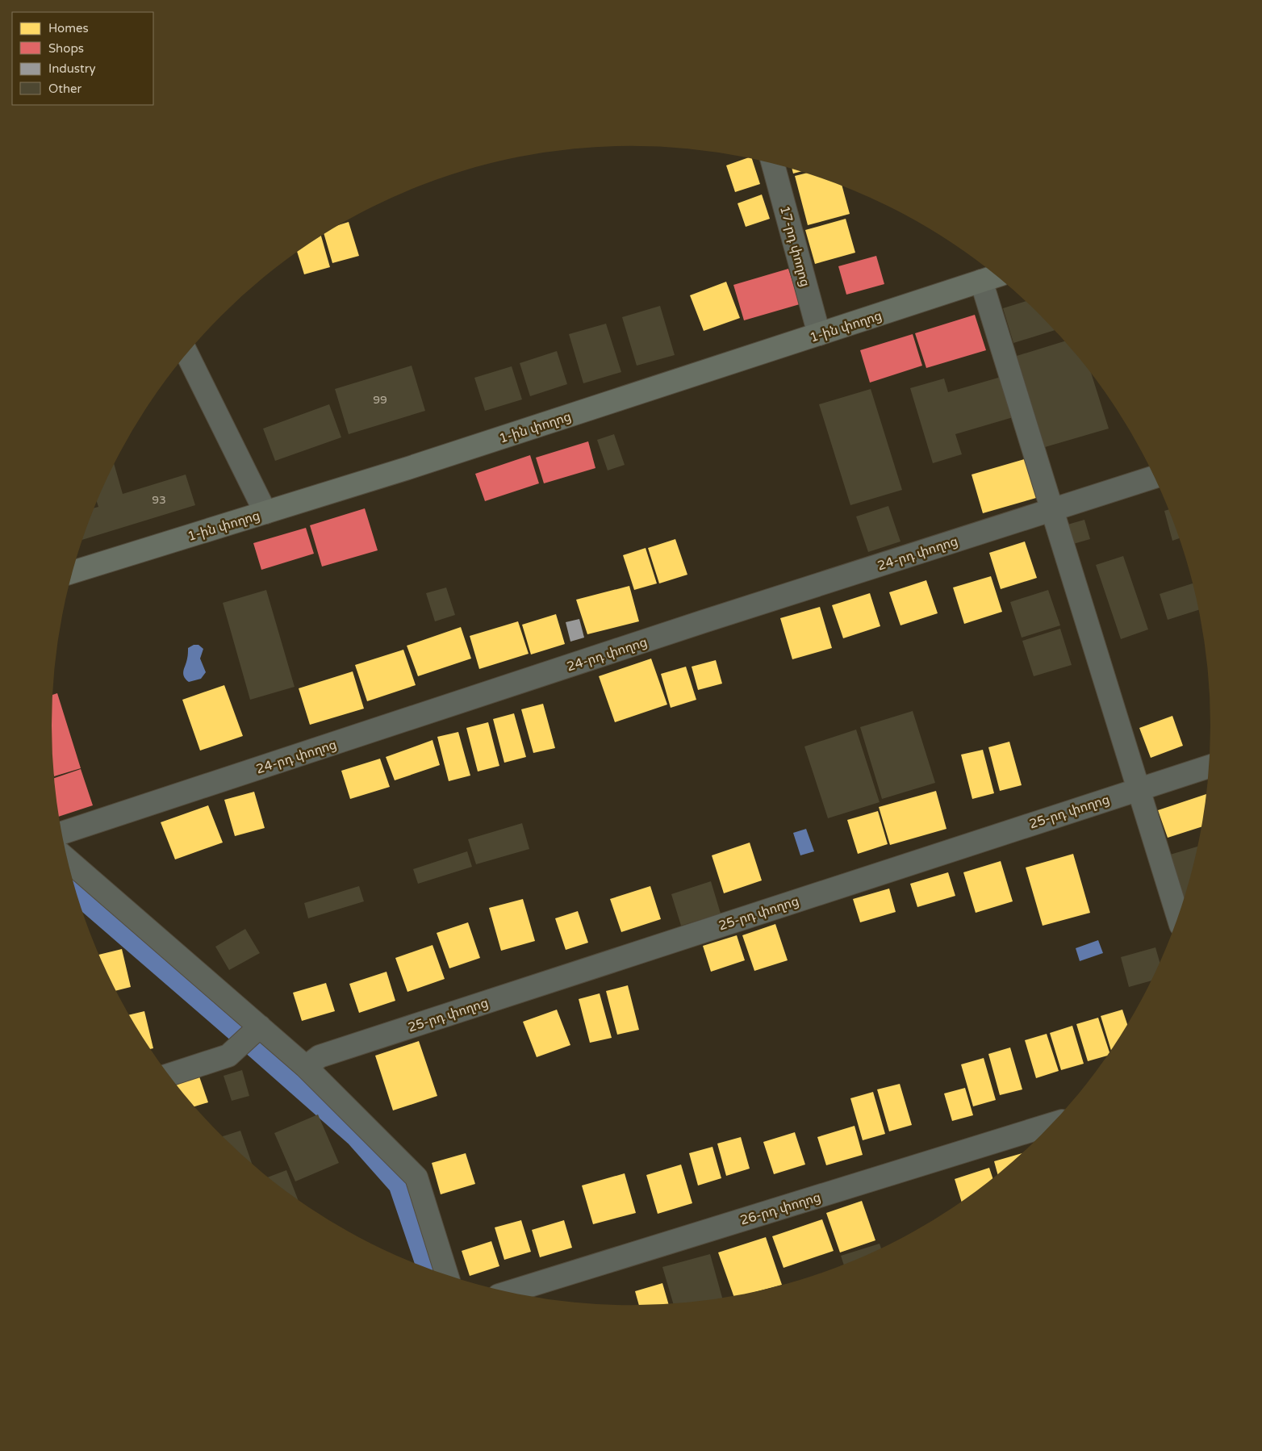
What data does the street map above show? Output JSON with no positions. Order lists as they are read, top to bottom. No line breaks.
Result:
{"streets":{"main road":["1-ին փողոց"],"street":["17-րդ փողոց","24-րդ փողոց","25-րդ փողոց","26-րդ փողոց"]},"crossings":[["17-րդ փողոց","1-ին փողոց"]],"house_numbers":["99","93"],"legend":["Homes","Shops","Industry","Other"]}
